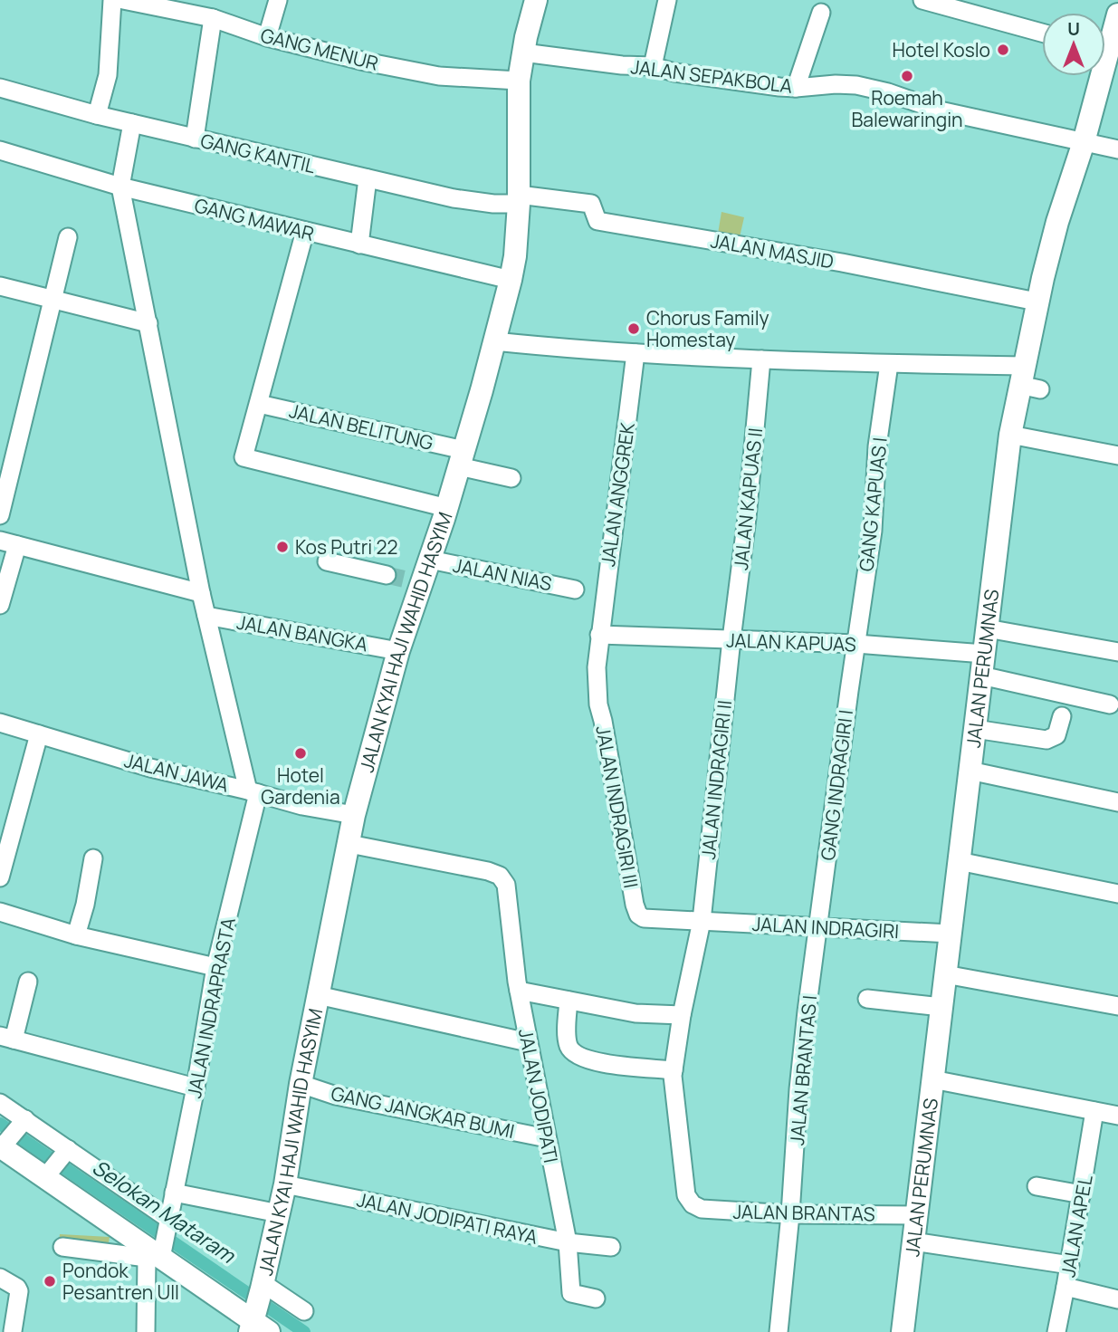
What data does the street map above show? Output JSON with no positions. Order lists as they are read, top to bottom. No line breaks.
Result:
{"streets":{"main road":["JALAN KYAI HAJI WAHID HASYIM","JALAN PERUMNAS"],"street":["GANG MENUR","JALAN SEPAKBOLA","GANG KANTIL","GANG MAWAR","JALAN MASJID","JALAN BELITUNG","JALAN ANGGREK","JALAN KAPUAS II","GANG KAPUAS I","JALAN NIAS","JALAN BANGKA","JALAN KAPUAS","JALAN JAWA","JALAN INDRAGIRI II","GANG INDRAGIRI I","JALAN INDRAGIRI III","JALAN INDRAGIRI","JALAN INDRAPRASTA","JALAN BRANTAS I","JALAN JODIPATI","GANG JANGKAR BUMI","JALAN BRANTAS","JALAN JODIPATI RAYA","JALAN APEL"]},"crossings":[["GANG MENUR","JALAN KYAI HAJI WAHID HASYIM"],["JALAN SEPAKBOLA","JALAN KYAI HAJI WAHID HASYIM"],["JALAN SEPAKBOLA","JALAN PERUMNAS"],["GANG KANTIL","JALAN MASJID"],["GANG KANTIL","JALAN KYAI HAJI WAHID HASYIM"],["GANG MAWAR","JALAN KYAI HAJI WAHID HASYIM"],["JALAN MASJID","JALAN KYAI HAJI WAHID HASYIM"],["JALAN MASJID","JALAN PERUMNAS"],["JALAN BELITUNG","JALAN KYAI HAJI WAHID HASYIM"],["JALAN ANGGREK","JALAN KAPUAS"],["JALAN ANGGREK","JALAN INDRAGIRI III"],["JALAN KAPUAS II","JALAN KAPUAS"],["JALAN KAPUAS II","JALAN INDRAGIRI II"],["GANG KAPUAS I","JALAN KAPUAS"],["GANG KAPUAS I","GANG INDRAGIRI I"],["JALAN NIAS","JALAN KYAI HAJI WAHID HASYIM"],["JALAN BANGKA","JALAN KYAI HAJI WAHID HASYIM"],["JALAN KYAI HAJI WAHID HASYIM","JALAN JAWA"],["JALAN KYAI HAJI WAHID HASYIM","JALAN JODIPATI"],["JALAN KYAI HAJI WAHID HASYIM","GANG JANGKAR BUMI"],["JALAN KYAI HAJI WAHID HASYIM","JALAN JODIPATI RAYA"],["JALAN KAPUAS","JALAN PERUMNAS"],["JALAN KAPUAS","JALAN INDRAGIRI II"],["JALAN KAPUAS","GANG INDRAGIRI I"],["JALAN KAPUAS","JALAN INDRAGIRI III"],["JALAN PERUMNAS","JALAN INDRAGIRI"],["JALAN PERUMNAS","JALAN BRANTAS"],["JALAN JAWA","JALAN INDRAPRASTA"],["JALAN INDRAGIRI II","JALAN INDRAGIRI III"],["JALAN INDRAGIRI II","JALAN INDRAGIRI"],["JALAN INDRAGIRI II","JALAN BRANTAS"],["GANG INDRAGIRI I","JALAN INDRAGIRI"],["GANG INDRAGIRI I","JALAN BRANTAS I"],["JALAN INDRAGIRI III","JALAN INDRAGIRI"],["JALAN INDRAGIRI","JALAN BRANTAS I"],["JALAN BRANTAS I","JALAN BRANTAS"],["JALAN JODIPATI","GANG JANGKAR BUMI"],["JALAN JODIPATI","JALAN JODIPATI RAYA"]],"water":["Selokan Mataram"],"places":["Hotel Koslo","Roemah Balewaringin","Chorus Family Homestay","Kos Putri 22","Hotel Gardenia","Pondok Pesantren UII"],"north":"top"}
